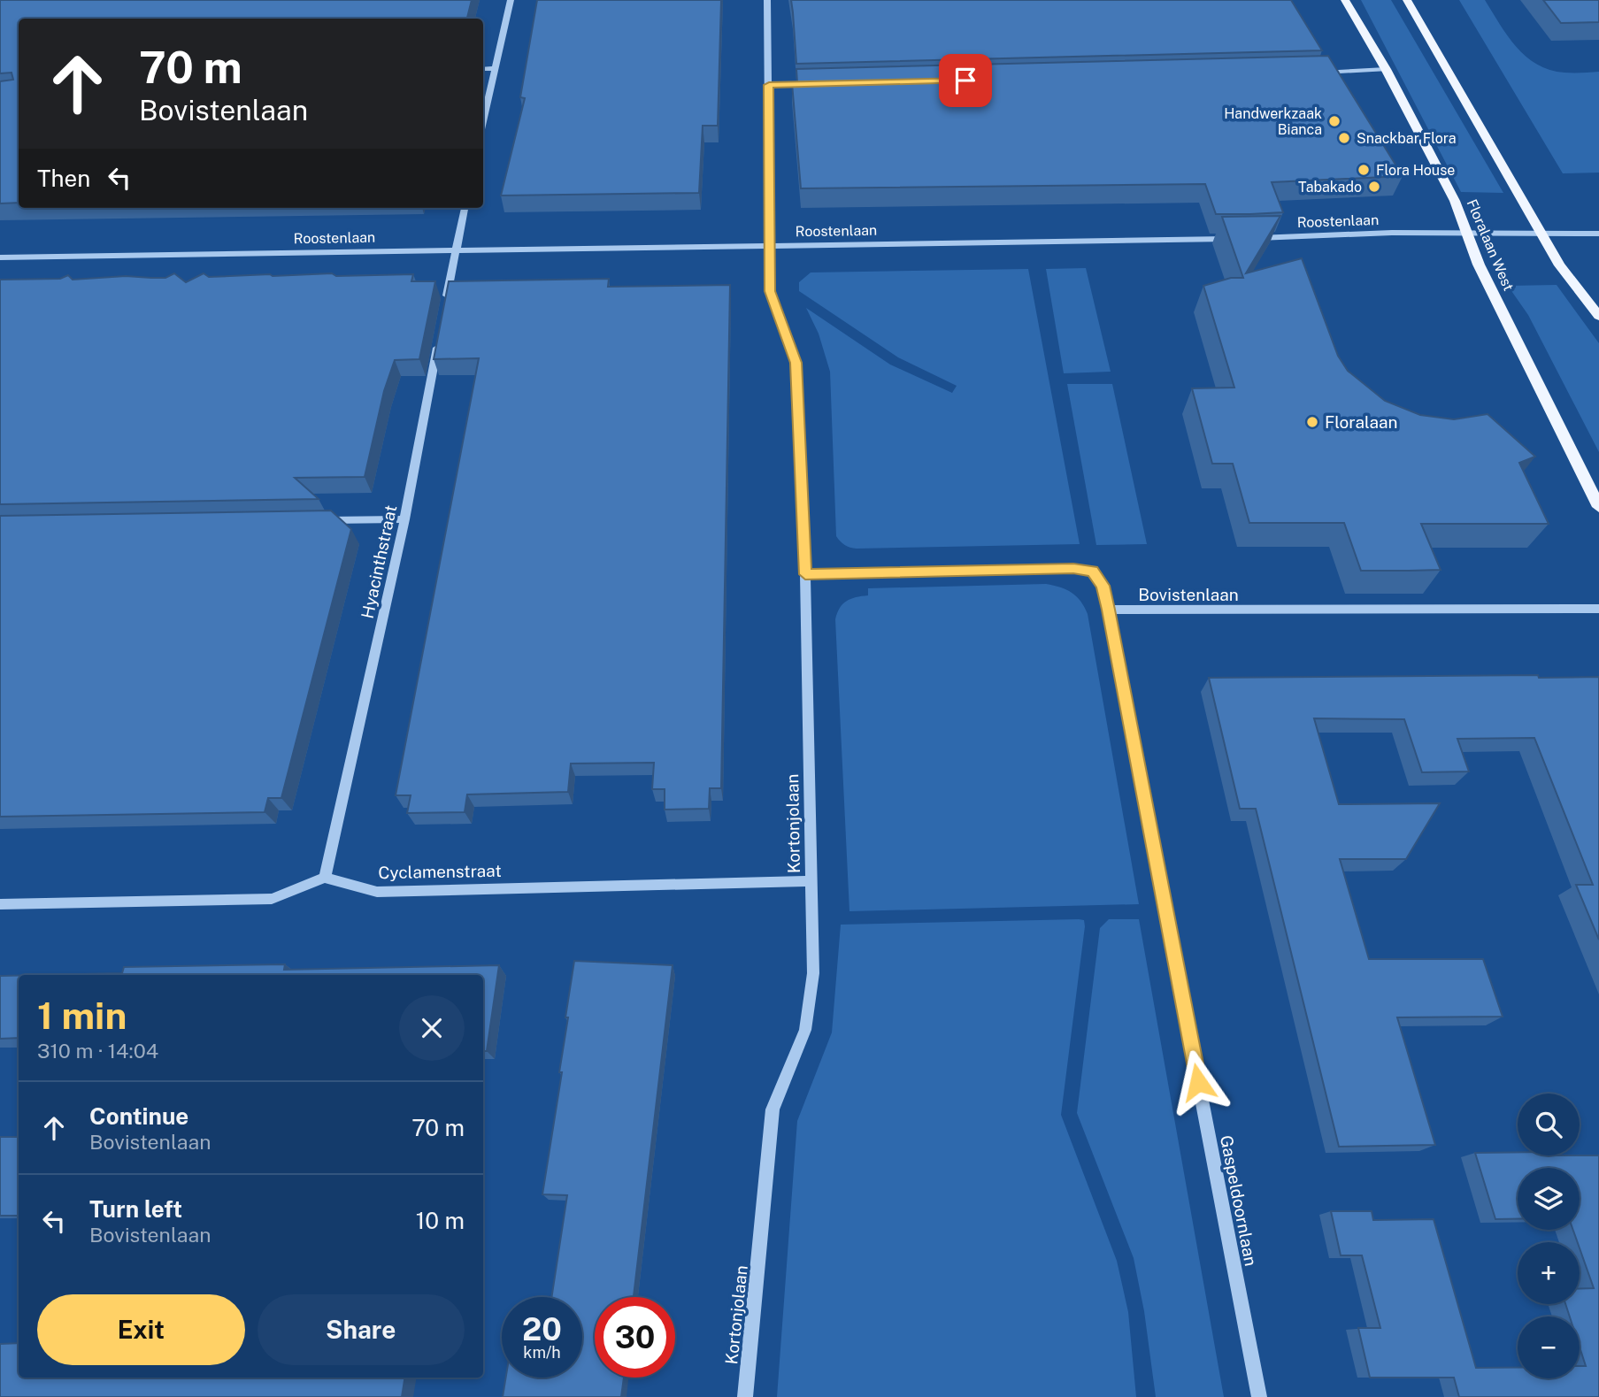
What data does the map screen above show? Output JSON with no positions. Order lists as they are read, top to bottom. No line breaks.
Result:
{"streets":{"main road":["Floralaan West"],"street":["Roostenlaan","Hyacinthstraat","Bovistenlaan","Kortonjolaan","Cyclamenstraat","Gaspeldoornlaan"]},"crossings":[["Roostenlaan","Floralaan West"],["Roostenlaan","Kortonjolaan"],["Hyacinthstraat","Cyclamenstraat"],["Bovistenlaan","Gaspeldoornlaan"],["Kortonjolaan","Cyclamenstraat"]],"places":["Handwerkzaak Bianca","Snackbar Flora","Flora House","Tabakado","Floralaan"],"page":{"turn":["70 m","Bovistenlaan"],"then":"Then","heading":["1 min","310 m · 14:04"],"list":[{"name":"Continue","note":"Bovistenlaan","value":"70 m"},{"name":"Turn left","note":"Bovistenlaan","value":"10 m"}],"map_buttons":["+","−"],"buttons":["Exit","Share"],"speed":"20 km/h","limit":"30"}}
